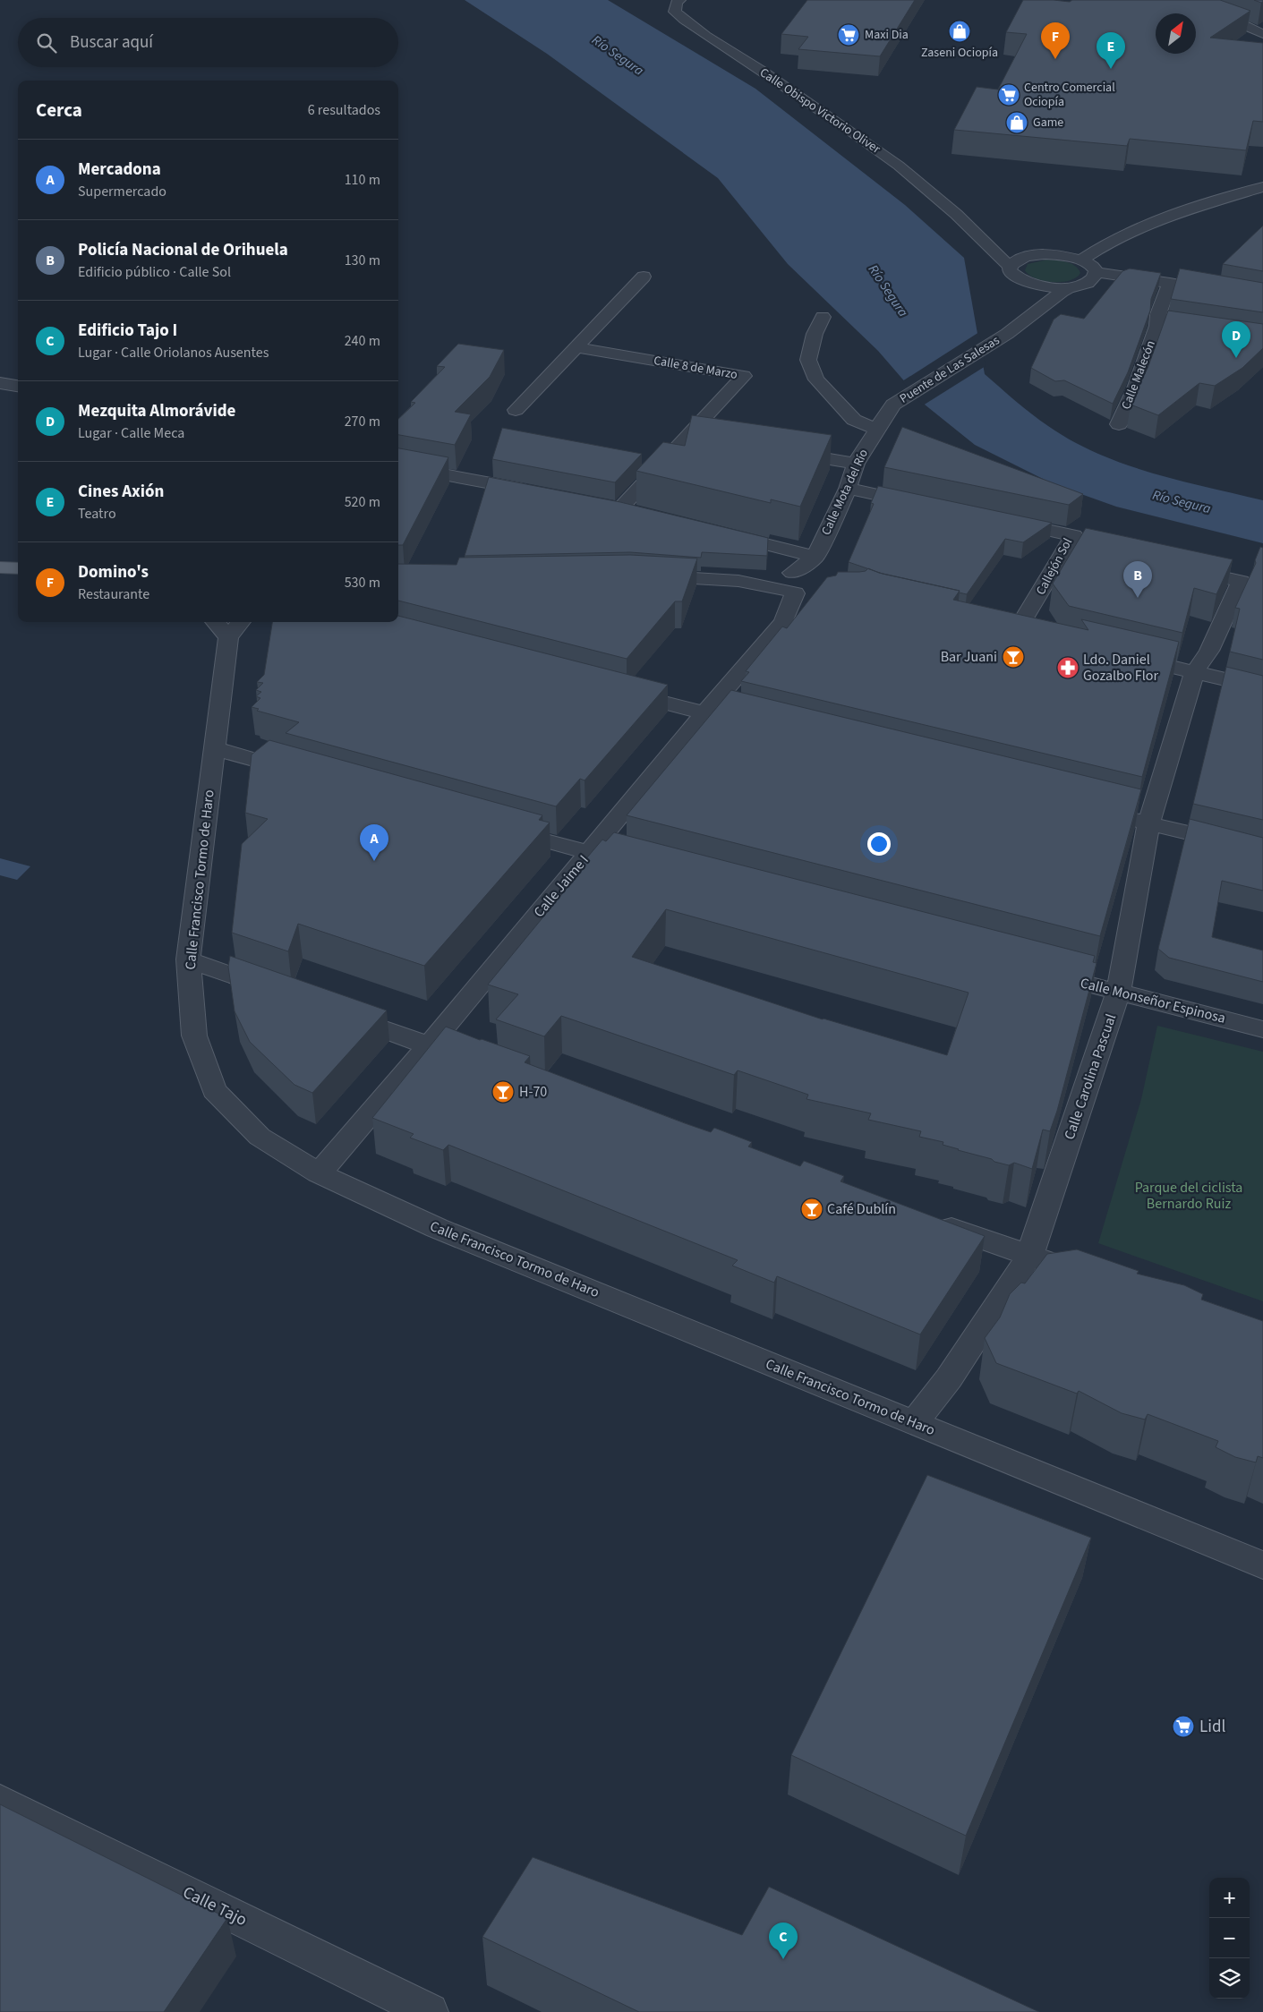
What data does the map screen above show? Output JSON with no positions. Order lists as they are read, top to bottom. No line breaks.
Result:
{"streets":{"street":["Calle Obispo Victorio Oliver","Calle 8 de Marzo","Puente de Las Salesas","Calle Malecón","Calle Mota del Río","Callejón Sol","Calle Francisco Tormo de Haro","Calle Jaime I","Calle Monseñor Espinosa","Calle Carolina Pascual","Calle Tajo"]},"crossings":[["Puente de Las Salesas","Calle Mota del Río"],["Calle Francisco Tormo de Haro","Calle Jaime I"],["Calle Francisco Tormo de Haro","Calle Carolina Pascual"],["Calle Monseñor Espinosa","Calle Carolina Pascual"]],"water":["Río Segura"],"parks":["Parque del ciclista Bernardo Ruiz"],"places":{"shop":["Zaseni Ociopía","Game"],"supermarket":["Maxi Dia","Centro Comercial Ociopía","Lidl"],"bar":["Bar Juani","H-70","Café Dublín"],"pharmacy":["Ldo. Daniel Gozalbo Flor"]},"north":"top right","page":{"search":"Buscar aquí","pins":["F","E","D","B","A","C"],"heading":["Cerca","6 resultados"],"list":[{"mark":"A","name":"Mercadona","note":"Supermercado","value":"110 m"},{"mark":"B","name":"Policía Nacional de Orihuela","note":"Edificio público · Calle Sol","value":"130 m"},{"mark":"C","name":"Edificio Tajo I","note":"Lugar · Calle Oriolanos Ausentes","value":"240 m"},{"mark":"D","name":"Mezquita Almorávide","note":"Lugar · Calle Meca","value":"270 m"},{"mark":"E","name":"Cines Axión","note":"Teatro","value":"520 m"},{"mark":"F","name":"Domino's","note":"Restaurante","value":"530 m"}],"map_buttons":["+","−"]}}
